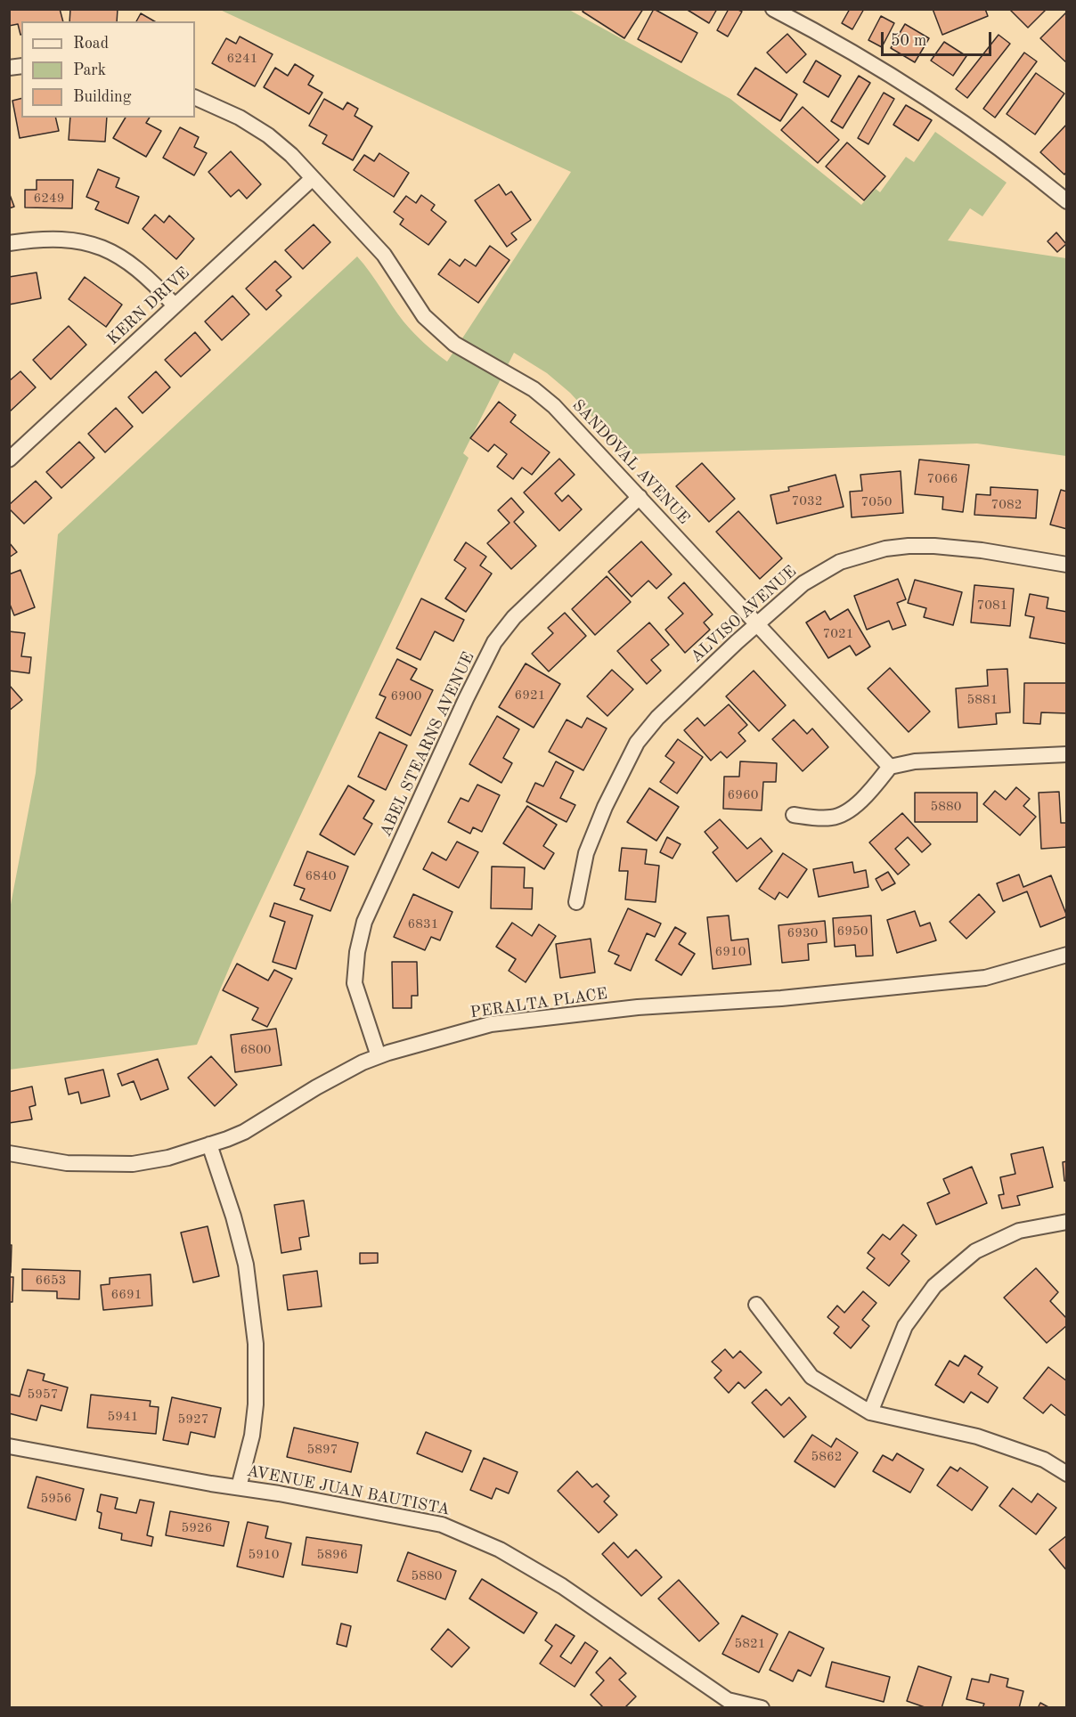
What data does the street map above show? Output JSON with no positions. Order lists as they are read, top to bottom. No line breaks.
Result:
{"streets":{"street":["KERN DRIVE","SANDOVAL AVENUE","ALVISO AVENUE","ABEL STEARNS AVENUE","PERALTA PLACE","AVENUE JUAN BAUTISTA"]},"crossings":[["KERN DRIVE","SANDOVAL AVENUE"],["SANDOVAL AVENUE","ALVISO AVENUE"],["SANDOVAL AVENUE","ABEL STEARNS AVENUE"],["ABEL STEARNS AVENUE","PERALTA PLACE"]],"house_numbers":["6241","6249","7066","7032","7050","7082","7081","7021","6921","6900","5881","6960","5880","6840","6831","6950","6930","6910","6800","6653","6691","5957","5941","5927","5897","5862","5956","5926","5910","5896","5880","5821"],"legend":["Road","Park","Building"],"scale_bar":"50 m"}
